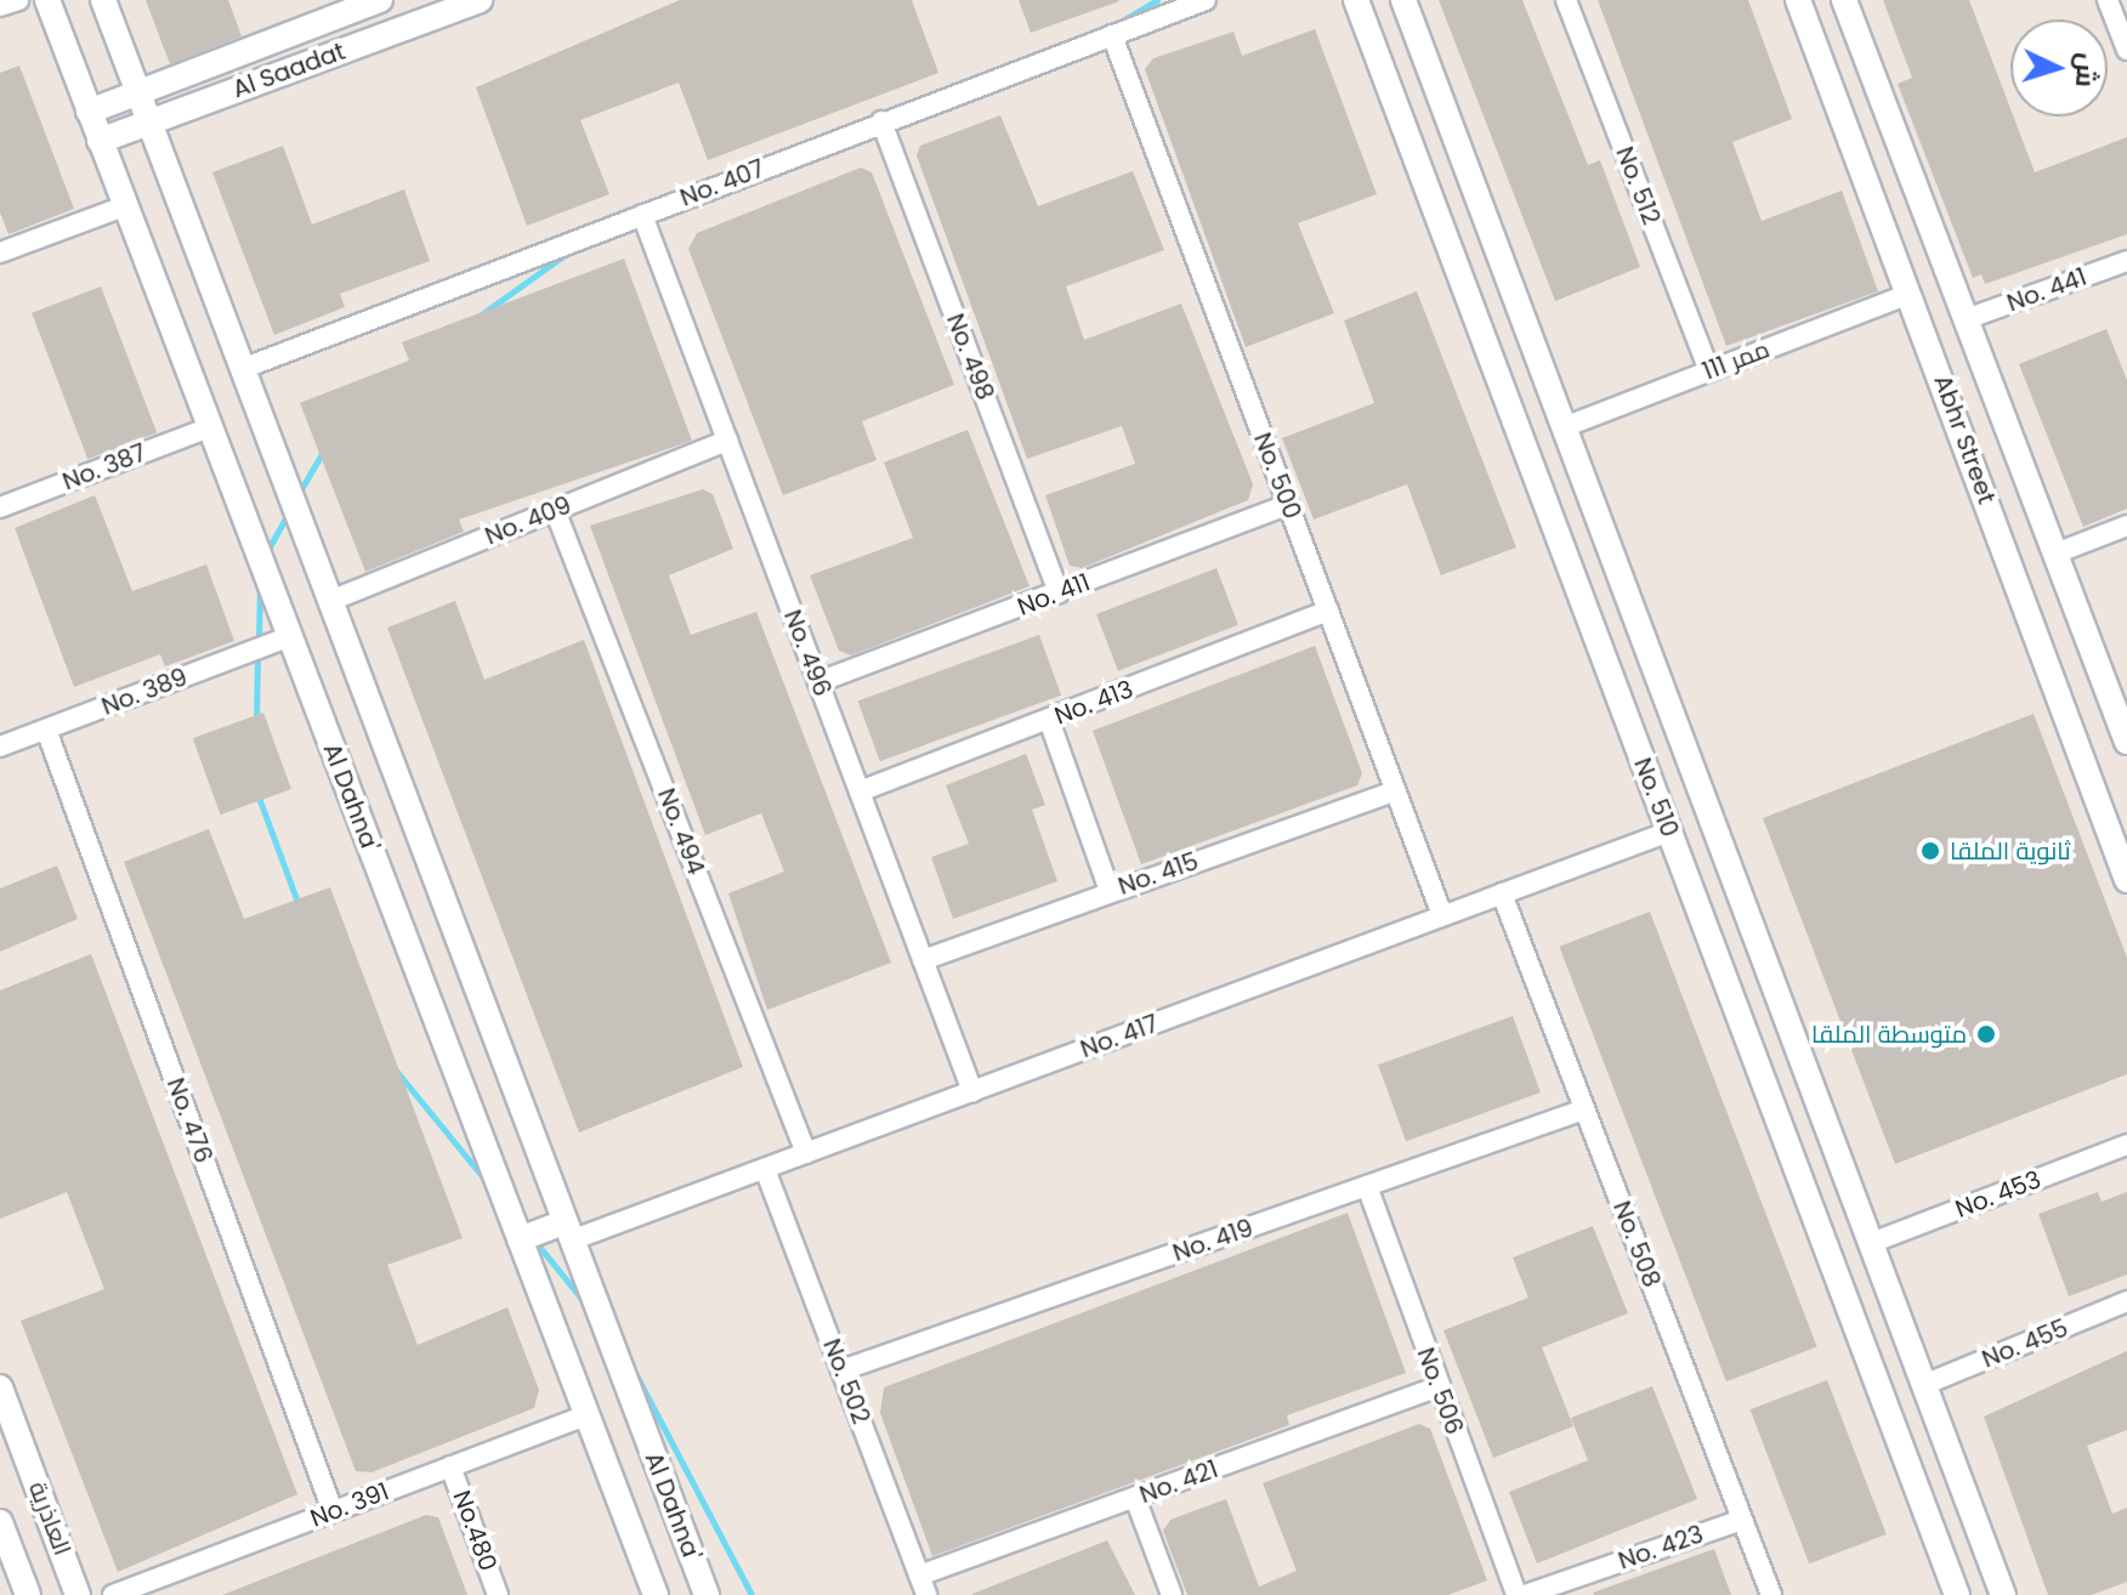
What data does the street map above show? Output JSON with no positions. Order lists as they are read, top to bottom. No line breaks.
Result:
{"streets":{"street":["Al Saadat","No. 407","No. 512","No. 441","No. 498","ممر 111","Abhr Street","No. 387","No. 500","No. 409","No. 411","No. 496","No. 389","No. 413","Al Dahna'","No. 510","No. 494","No. 415","No. 417","No. 476","No. 453","No. 419","No. 508","No. 455","No. 502","No. 506","No. 421","No. 391","العاذرية","No.480","No. 423"]},"crossings":[["Al Saadat","Al Dahna'"],["No. 407","No. 498"],["No. 407","No. 500"],["No. 407","No. 496"],["No. 407","Al Dahna'"],["No. 512","ممر 111"],["No. 441","Abhr Street"],["No. 498","No. 411"],["ممر 111","Abhr Street"],["ممر 111","No. 510"],["No. 387","Al Dahna'"],["No. 500","No. 411"],["No. 500","No. 413"],["No. 500","No. 415"],["No. 500","No. 417"],["No. 409","No. 496"],["No. 409","Al Dahna'"],["No. 409","No. 494"],["No. 411","No. 496"],["No. 496","No. 413"],["No. 496","No. 415"],["No. 496","No. 417"],["No. 389","Al Dahna'"],["No. 389","No. 476"],["Al Dahna'","No. 417"],["Al Dahna'","No. 391"],["No. 510","No. 417"],["No. 510","No. 453"],["No. 510","No. 455"],["No. 494","No. 417"],["No. 417","No. 508"],["No. 417","No. 502"],["No. 476","No. 391"],["No. 419","No. 508"],["No. 419","No. 502"],["No. 419","No. 506"],["No. 508","No. 423"],["No. 502","No. 421"],["No. 506","No. 421"],["No. 391","No.480"]],"places":["ثانوية الملقا","متوسطة الملقا"],"north":"right"}
